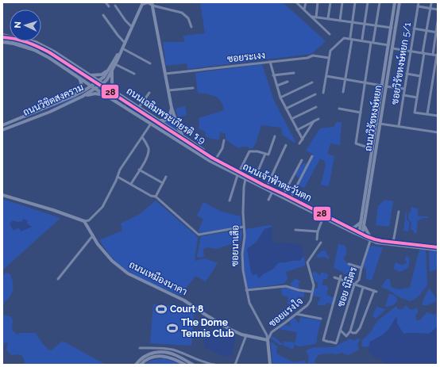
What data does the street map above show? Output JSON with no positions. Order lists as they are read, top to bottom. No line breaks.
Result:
{"streets":{"main road":["ถนนวิชิตสงคราม","ถนนเฉลิมพระเกียรติ ร.9","ถนนวิรัชหงษ์หยก","ถนนเจ้าฟ้าตะวันตก","ซอยนาเสือ","ถนนเหมืองนาคา"],"street":["ซอยระเงง","ซอยวิรัชหงษ์หยก 5/1","ซอย นิมิตร","ซอยแรงใจ"]},"crossings":[["ถนนวิชิตสงคราม","ถนนเฉลิมพระเกียรติ ร.9"],["ถนนเฉลิมพระเกียรติ ร.9","ถนนเจ้าฟ้าตะวันตก"],["ถนนวิรัชหงษ์หยก","ถนนเจ้าฟ้าตะวันตก"],["ถนนเจ้าฟ้าตะวันตก","ซอยนาเสือ"],["ถนนเจ้าฟ้าตะวันตก","ซอย นิมิตร"],["ซอยนาเสือ","ถนนเหมืองนาคา"],["ซอยนาเสือ","ซอยแรงใจ"],["ถนนเหมืองนาคา","ซอยแรงใจ"]],"places":{"sports":["Court 8","The Dome Tennis Club"]},"lines":["transit line 28"],"north":"left"}
